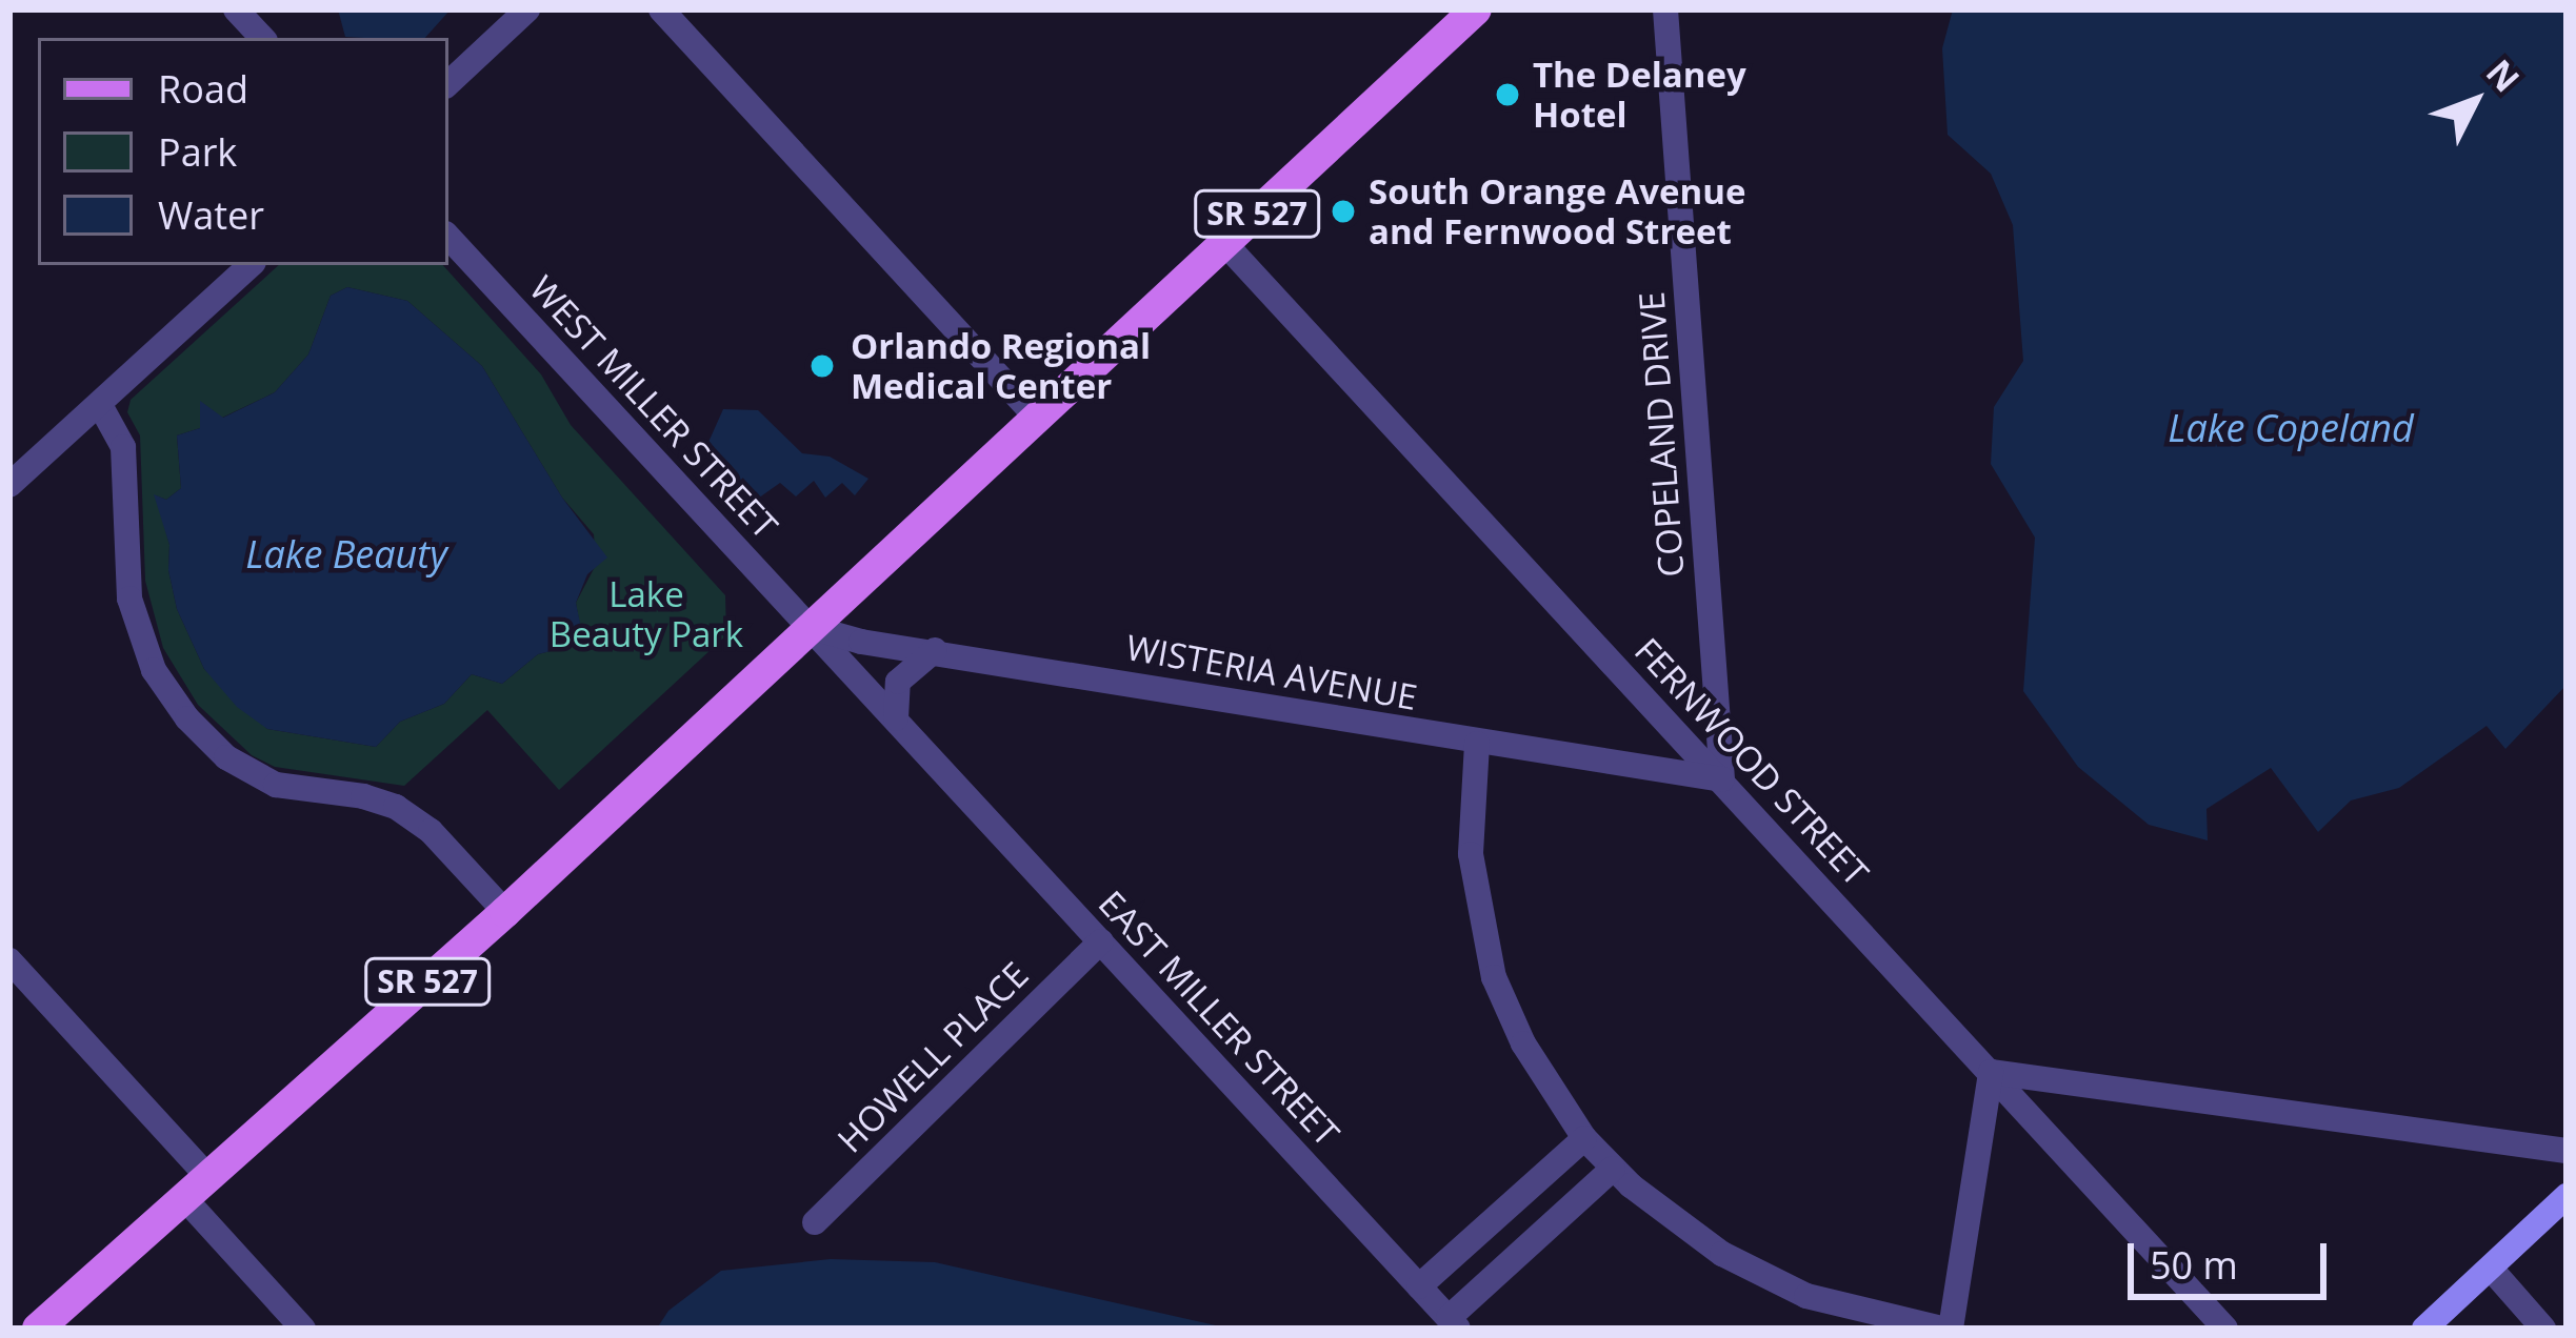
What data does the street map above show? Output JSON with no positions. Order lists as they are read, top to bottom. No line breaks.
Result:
{"streets":{"main road":["SR 527"],"street":["WEST MILLER STREET","COPELAND DRIVE","WISTERIA AVENUE","FERNWOOD STREET","EAST MILLER STREET","HOWELL PLACE"]},"crossings":[["SR 527","WEST MILLER STREET"],["SR 527","WISTERIA AVENUE"],["SR 527","FERNWOOD STREET"],["WEST MILLER STREET","WISTERIA AVENUE"],["COPELAND DRIVE","WISTERIA AVENUE"],["COPELAND DRIVE","FERNWOOD STREET"],["WISTERIA AVENUE","FERNWOOD STREET"],["EAST MILLER STREET","HOWELL PLACE"]],"water":["Lake Copeland","Lake Beauty"],"parks":["Lake Beauty Park"],"places":["The Delaney Hotel","South Orange Avenue and Fernwood Street","Orlando Regional Medical Center"],"legend":["Road","Park","Water"],"scale_bar":"50 m","north":"top right"}
